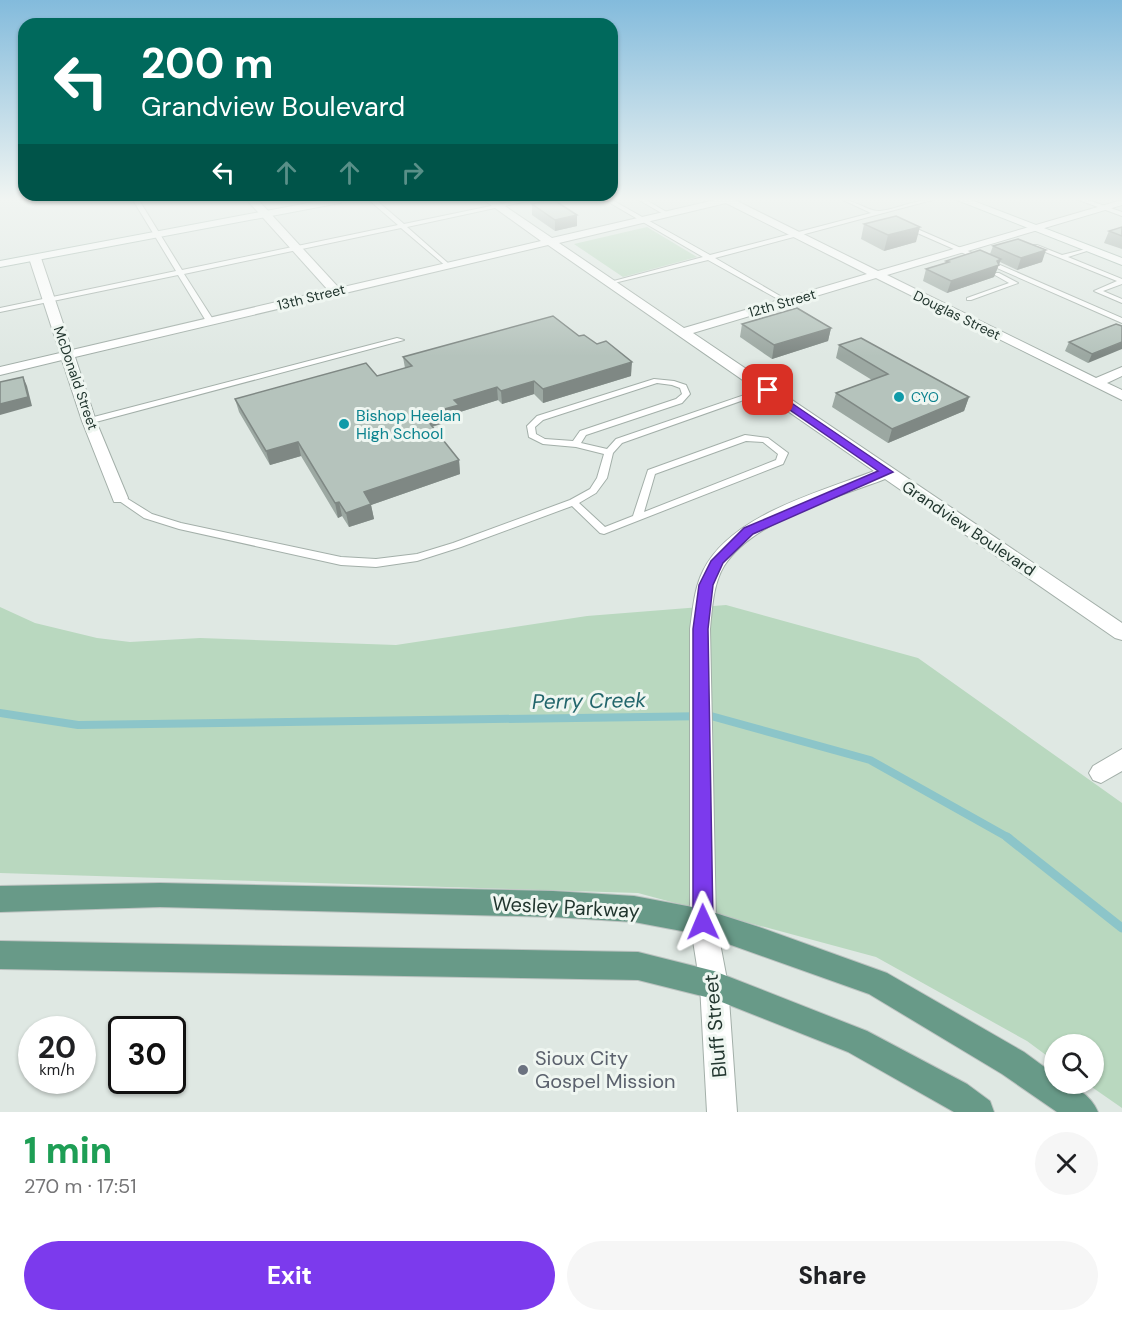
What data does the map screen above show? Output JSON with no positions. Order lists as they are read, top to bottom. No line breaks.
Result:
{"streets":{"main road":["Wesley Parkway"],"street":["13th Street","12th Street","Douglas Street","McDonald Street","Grandview Boulevard","Bluff Street"]},"crossings":[["13th Street","McDonald Street"],["12th Street","Douglas Street"],["12th Street","Grandview Boulevard"],["Grandview Boulevard","Bluff Street"],["Wesley Parkway","Bluff Street"]],"water":["Perry Creek"],"places":["CYO","Bishop Heelan High School","Sioux City Gospel Mission"],"page":{"turn":["200 m","Grandview Boulevard"],"speed":"20 km/h","limit":"30","heading":["1 min","270 m · 17:51"],"buttons":["Exit","Share"]}}
